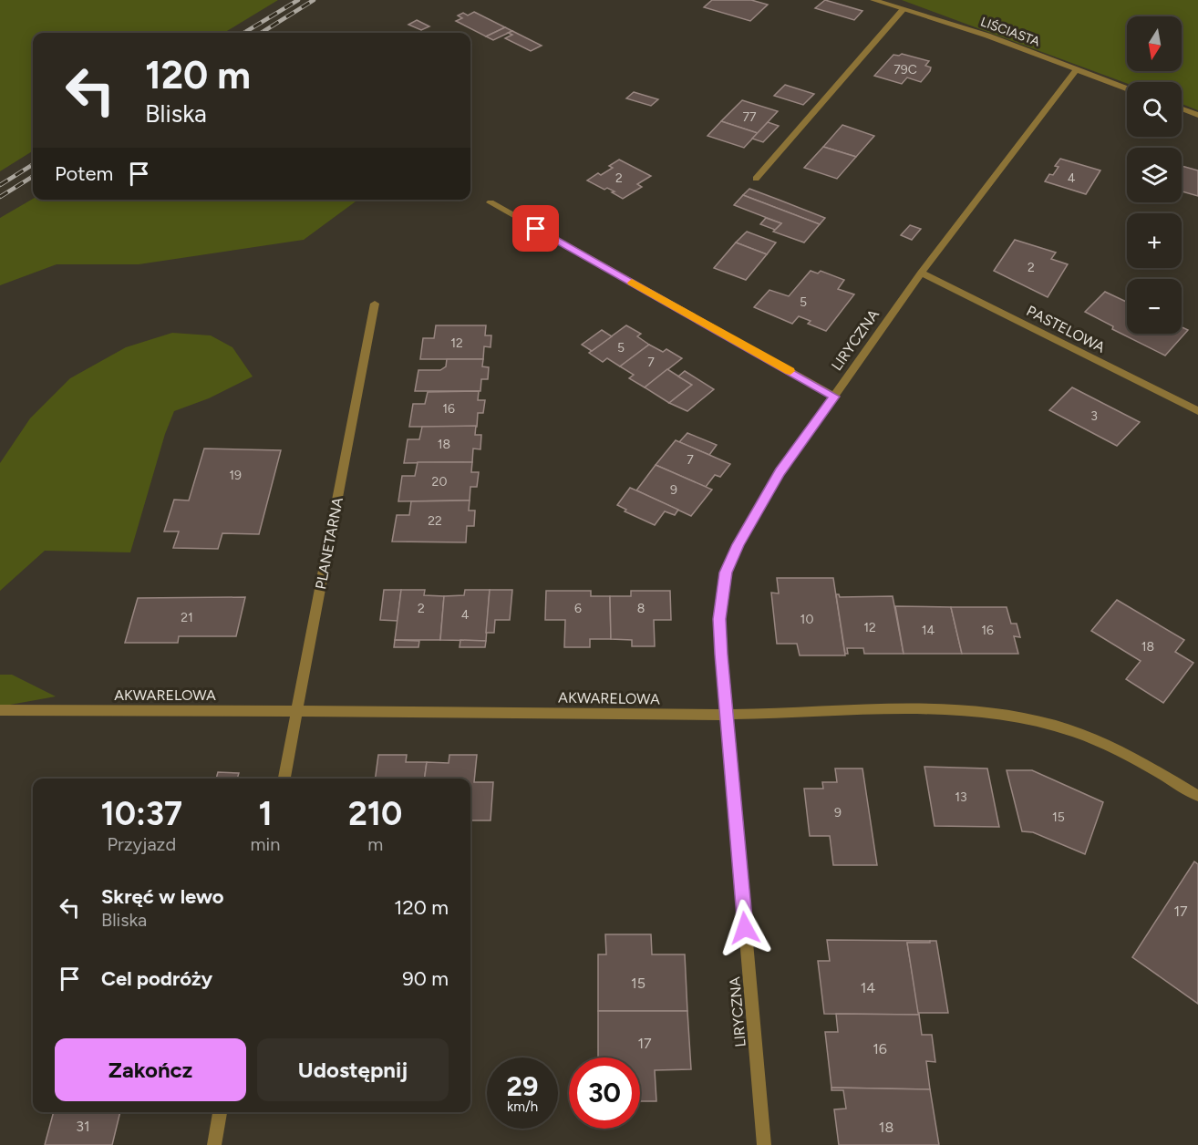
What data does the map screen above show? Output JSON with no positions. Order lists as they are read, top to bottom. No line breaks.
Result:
{"streets":{"street":["LIŚCIASTA","PASTELOWA","LIRYCZNA","PLANETARNA","AKWARELOWA"]},"crossings":[["LIŚCIASTA","LIRYCZNA"],["PASTELOWA","LIRYCZNA"],["LIRYCZNA","AKWARELOWA"],["PLANETARNA","AKWARELOWA"]],"house_numbers":["79C","77","2","4","2","5","12","5","7","16","3","18","7","19","20","9","22","2","6","8","4","21","10","12","14","16","18","13","9","15","17","15","14","17","16","31","18"],"north":"bottom","page":{"map_buttons":["+","−"],"turn":["120 m","Bliska"],"then":"Potem","eta":["10:37","Przyjazd","1","min","210","m"],"list":[{"name":"Skręć w lewo","note":"Bliska","value":"120 m"},{"name":"Cel podróży","value":"90 m"}],"buttons":["Zakończ","Udostępnij"],"speed":"29 km/h","limit":"30"}}
